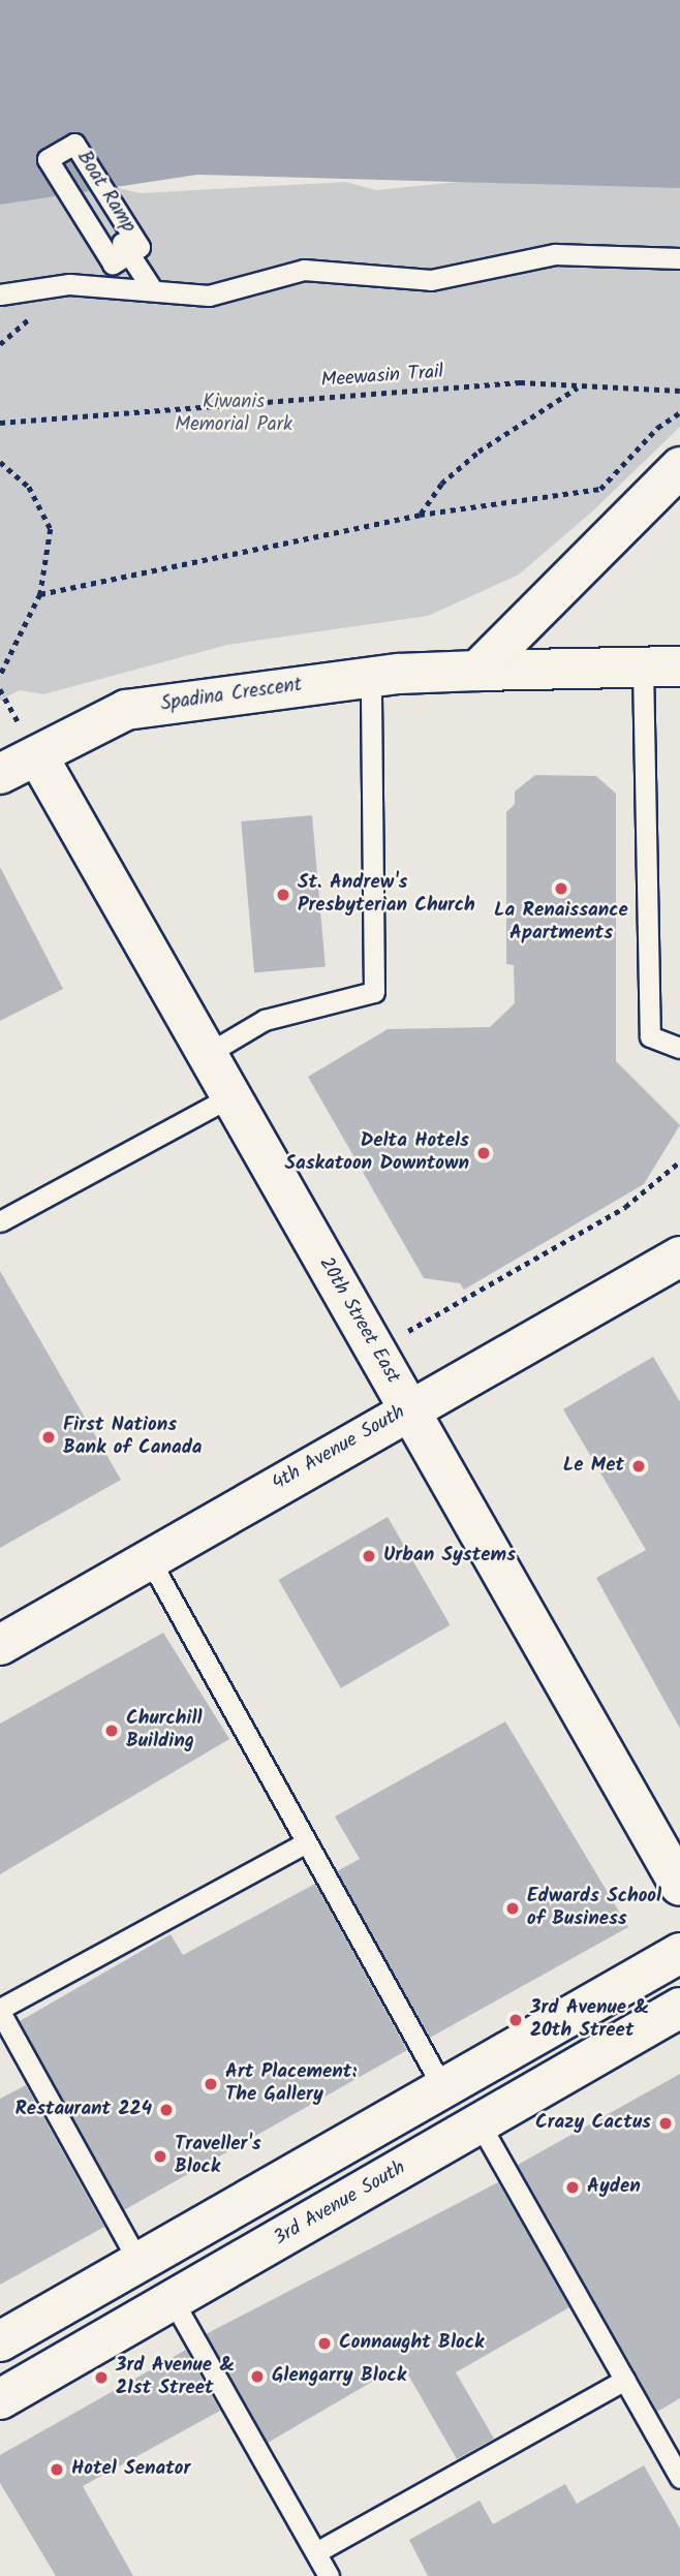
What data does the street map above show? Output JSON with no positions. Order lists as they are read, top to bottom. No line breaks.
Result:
{"streets":{"main road":["Spadina Crescent","20th Street East","4th Avenue South","3rd Avenue South"],"lane":["Boat Ramp"],"path":["Meewasin Trail"]},"crossings":[["Spadina Crescent","20th Street East"],["20th Street East","4th Avenue South"]],"parks":["Kiwanis Memorial Park"],"places":["La Renaissance Apartments","St. Andrew's Presbyterian Church","Delta Hotels Saskatoon Downtown","First Nations Bank of Canada","Le Met","Urban Systems","Churchill Building","Edwards School of Business","3rd Avenue & 20th Street","Art Placement: The Gallery","Restaurant 224","Crazy Cactus","Traveller's Block","Ayden","Connaught Block","Glengarry Block","3rd Avenue & 21st Street","Hotel Senator"]}
